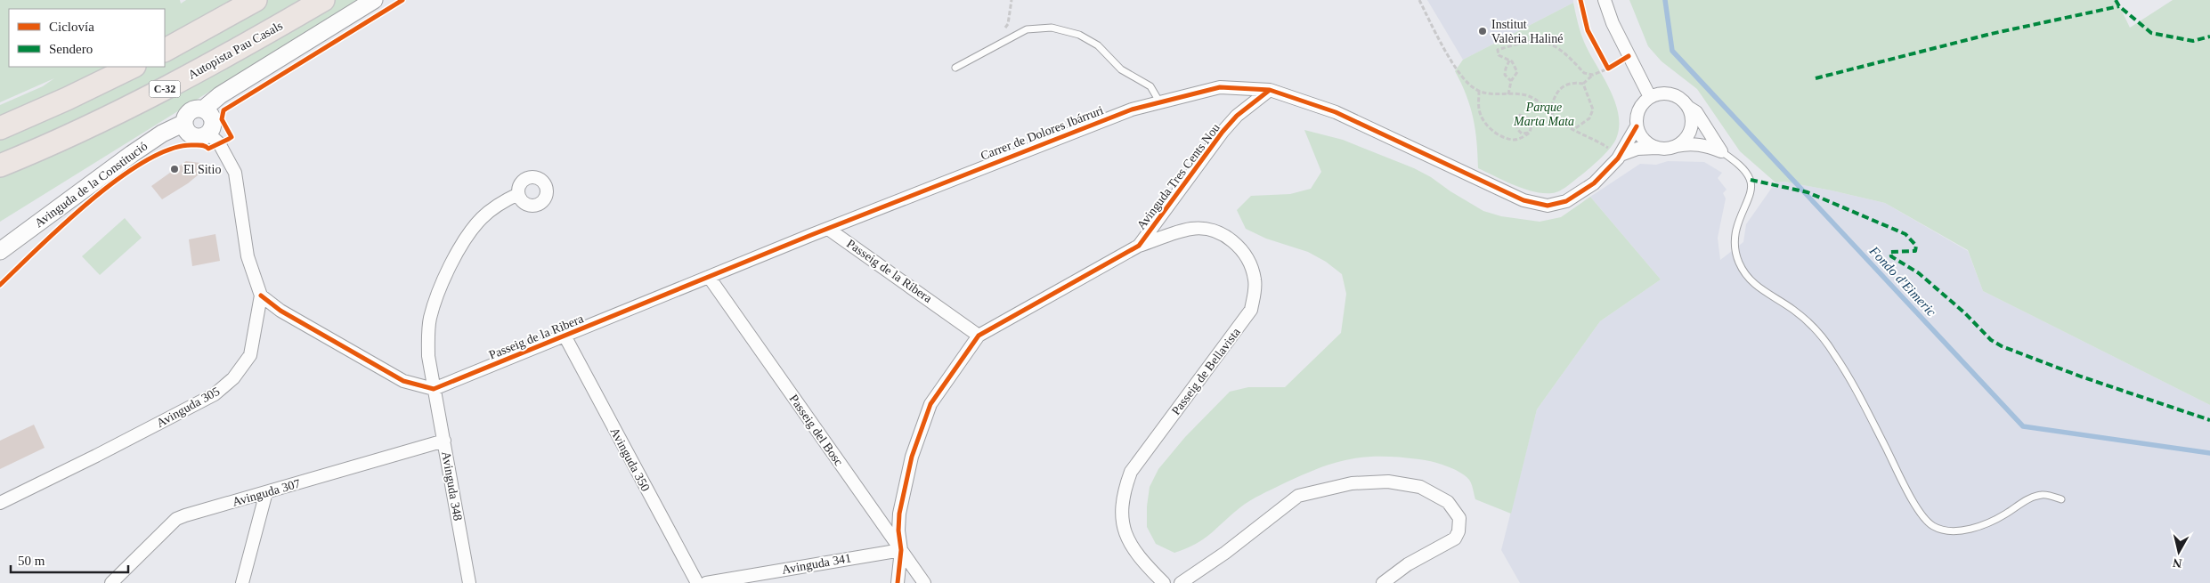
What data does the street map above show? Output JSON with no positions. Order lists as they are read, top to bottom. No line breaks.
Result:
{"streets":{"highway":["Autopista Pau Casals","C-32"],"street":["Carrer de Dolores Ibárruri","Avinguda Tres Cents Nou","Avinguda de la Constitució","Passeig de la Ribera","Passeig de Bellavista","Avinguda 305","Passeig del Bosc","Avinguda 350","Avinguda 348","Avinguda 307","Avinguda 341"]},"crossings":[["Carrer de Dolores Ibárruri","Avinguda Tres Cents Nou"],["Carrer de Dolores Ibárruri","Passeig de la Ribera"],["Avinguda Tres Cents Nou","Passeig de la Ribera"],["Avinguda Tres Cents Nou","Passeig de Bellavista"],["Avinguda Tres Cents Nou","Passeig del Bosc"],["Avinguda Tres Cents Nou","Avinguda 341"],["Avinguda de la Constitució","Avinguda 305"],["Passeig de la Ribera","Passeig del Bosc"],["Passeig de la Ribera","Avinguda 350"],["Passeig de la Ribera","Avinguda 348"],["Passeig del Bosc","Avinguda 341"],["Avinguda 348","Avinguda 307"]],"water":["Fondo d'Eimeric"],"parks":["Parque Marta Mata"],"places":["Institut Valèria Haliné","El Sitio"],"legend":["Ciclovía","Sendero"],"scale_bar":"50 m","north":"bottom"}
